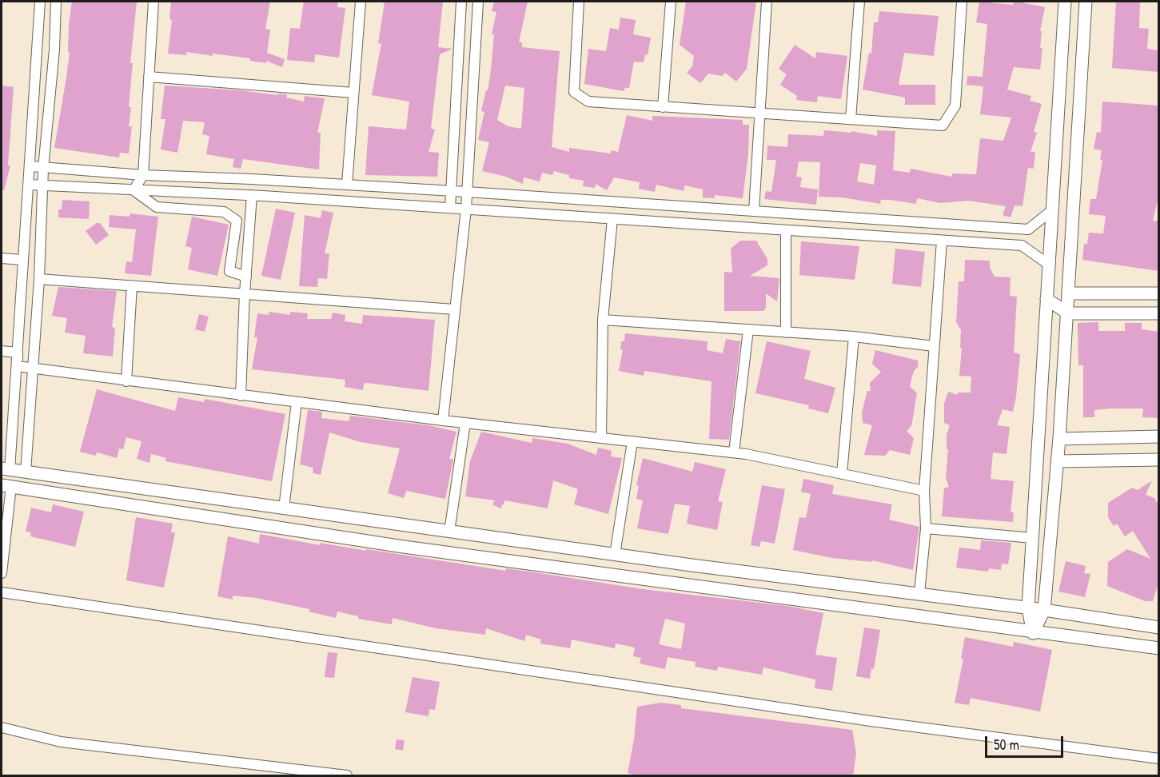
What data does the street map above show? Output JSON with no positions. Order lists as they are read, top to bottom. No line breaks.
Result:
{"scale_bar":"50 m"}
